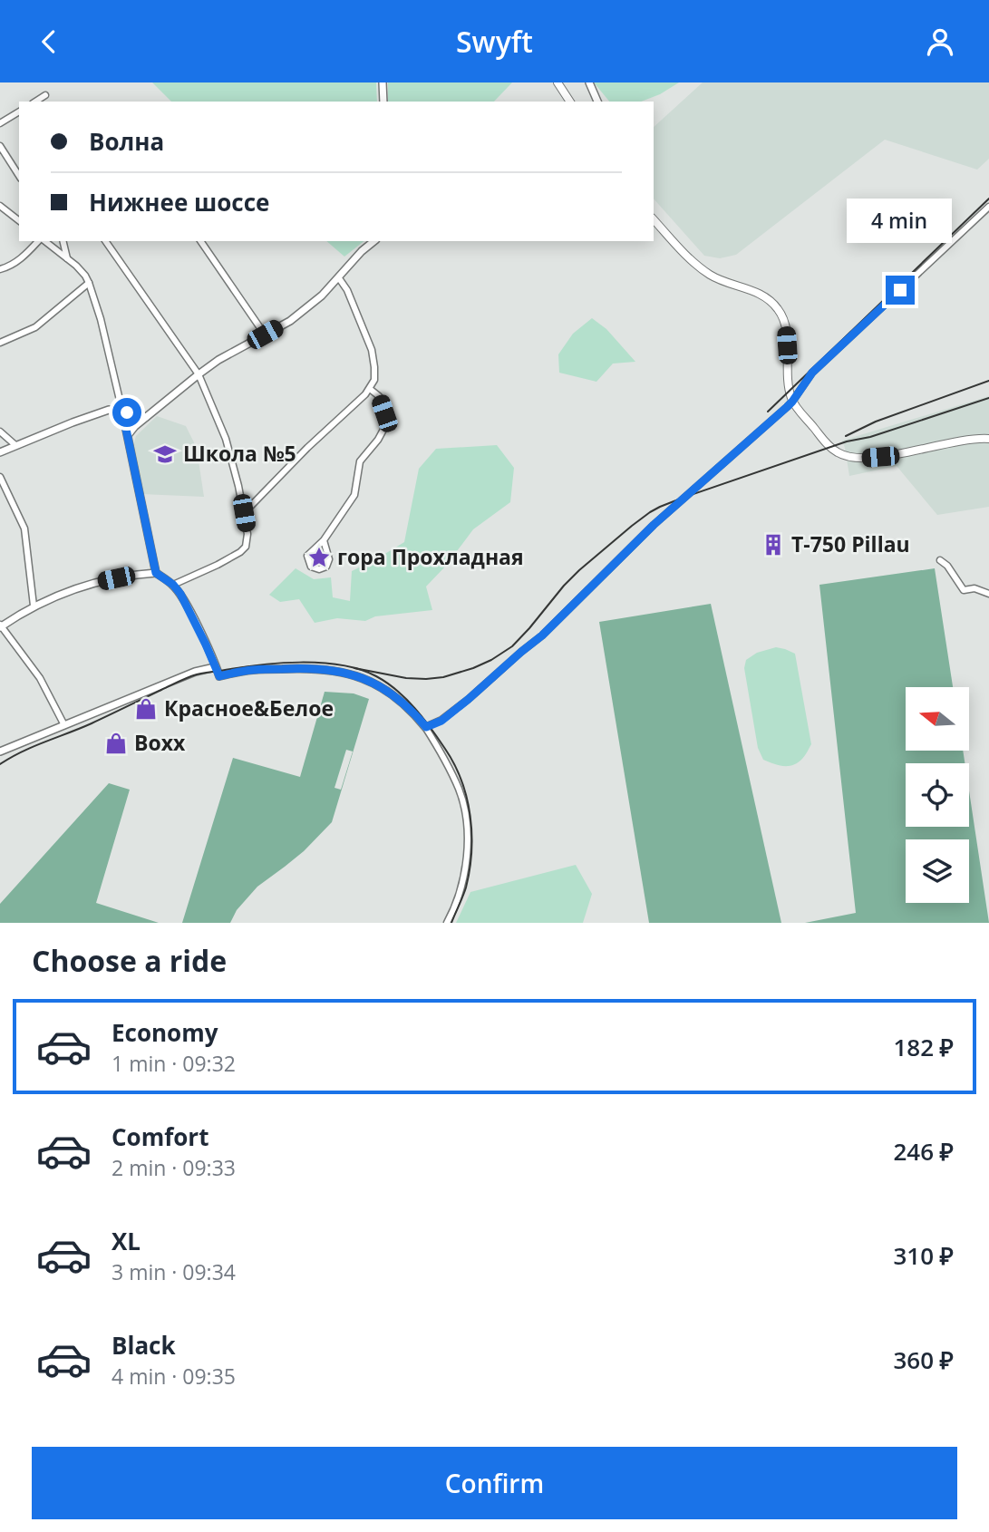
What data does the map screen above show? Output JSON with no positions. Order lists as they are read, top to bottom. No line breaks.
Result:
{"places":{"school or university":["Школа №5"],"building":["T-750 Pillau"],"place":["гора Прохладная"],"shop":["Красное&Белое","Boxx"]},"north":"left","page":{"header":"Swyft","banner":["Волна","Нижнее шоссе"],"bubble":"4 min","heading":"Choose a ride","list":[{"name":"Economy","note":"1 min · 09:32","value":"182 ₽"},{"name":"Comfort","note":"2 min · 09:33","value":"246 ₽"},{"name":"XL","note":"3 min · 09:34","value":"310 ₽"},{"name":"Black","note":"4 min · 09:35","value":"360 ₽"}],"buttons":"Confirm"}}
